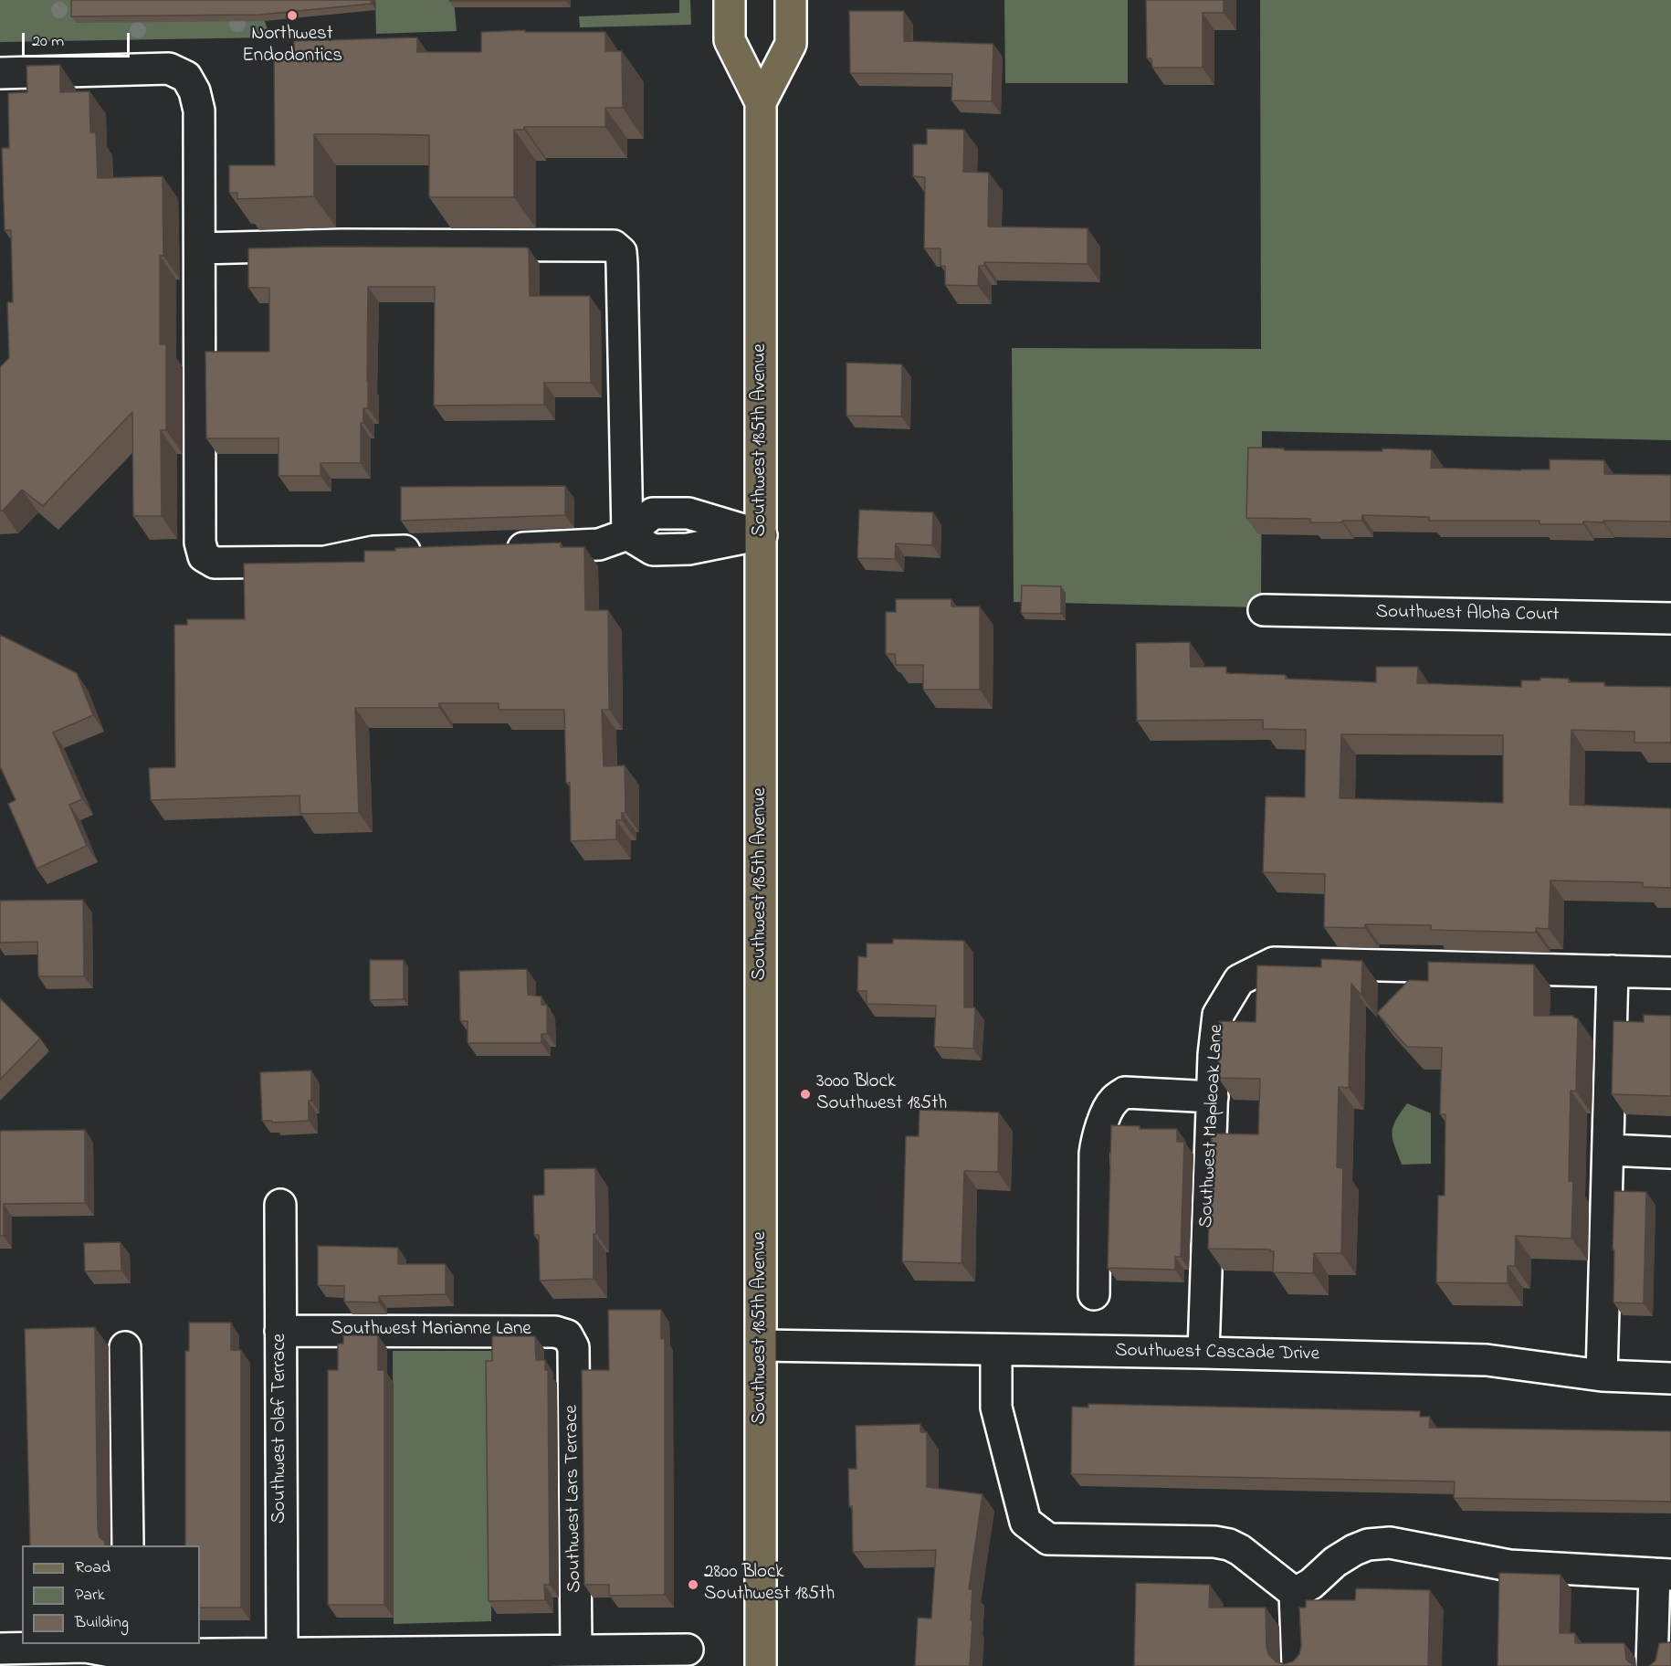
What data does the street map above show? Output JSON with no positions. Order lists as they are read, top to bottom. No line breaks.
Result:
{"streets":{"main road":["Southwest 185th Avenue"],"street":["Southwest Aloha Court","Southwest Mapleoak Lane","Southwest Marianne Lane","Southwest Cascade Drive","Southwest Olaf Terrace","Southwest Lars Terrace"]},"crossings":[["Southwest 185th Avenue","Southwest Cascade Drive"],["Southwest Mapleoak Lane","Southwest Cascade Drive"],["Southwest Marianne Lane","Southwest Olaf Terrace"],["Southwest Marianne Lane","Southwest Lars Terrace"]],"places":["Northwest Endodontics","3000 Block Southwest 185th","2800 Block Southwest 185th"],"legend":["Road","Park","Building"],"scale_bar":"20 m"}
